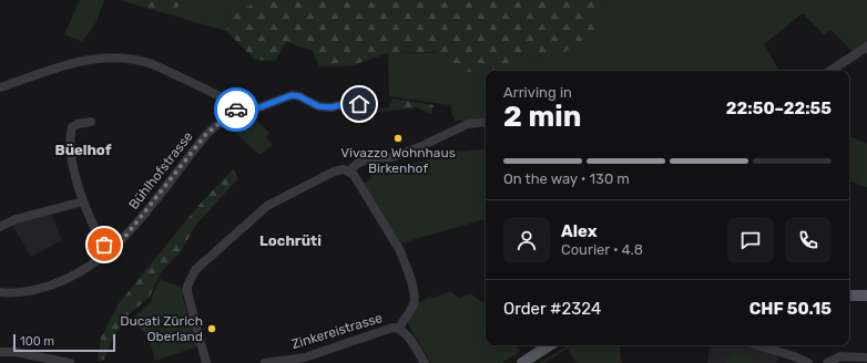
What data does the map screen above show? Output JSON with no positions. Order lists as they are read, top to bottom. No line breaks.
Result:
{"streets":{"street":["Bühlhofstrasse","Zinkereistrasse"]},"districts":["Büelhof","Lochrüti"],"places":["Vivazzo Wohnhaus Birkenhof","Ducati Zürich Oberland"],"scale_bar":"100 m","page":{"heading":["2 min","Arriving in","22:50–22:55"],"panel":["Alex","Courier · 4.8","Order #2324","CHF 50.15"],"bar":"On the way · 130 m","scale":"100 m"}}
